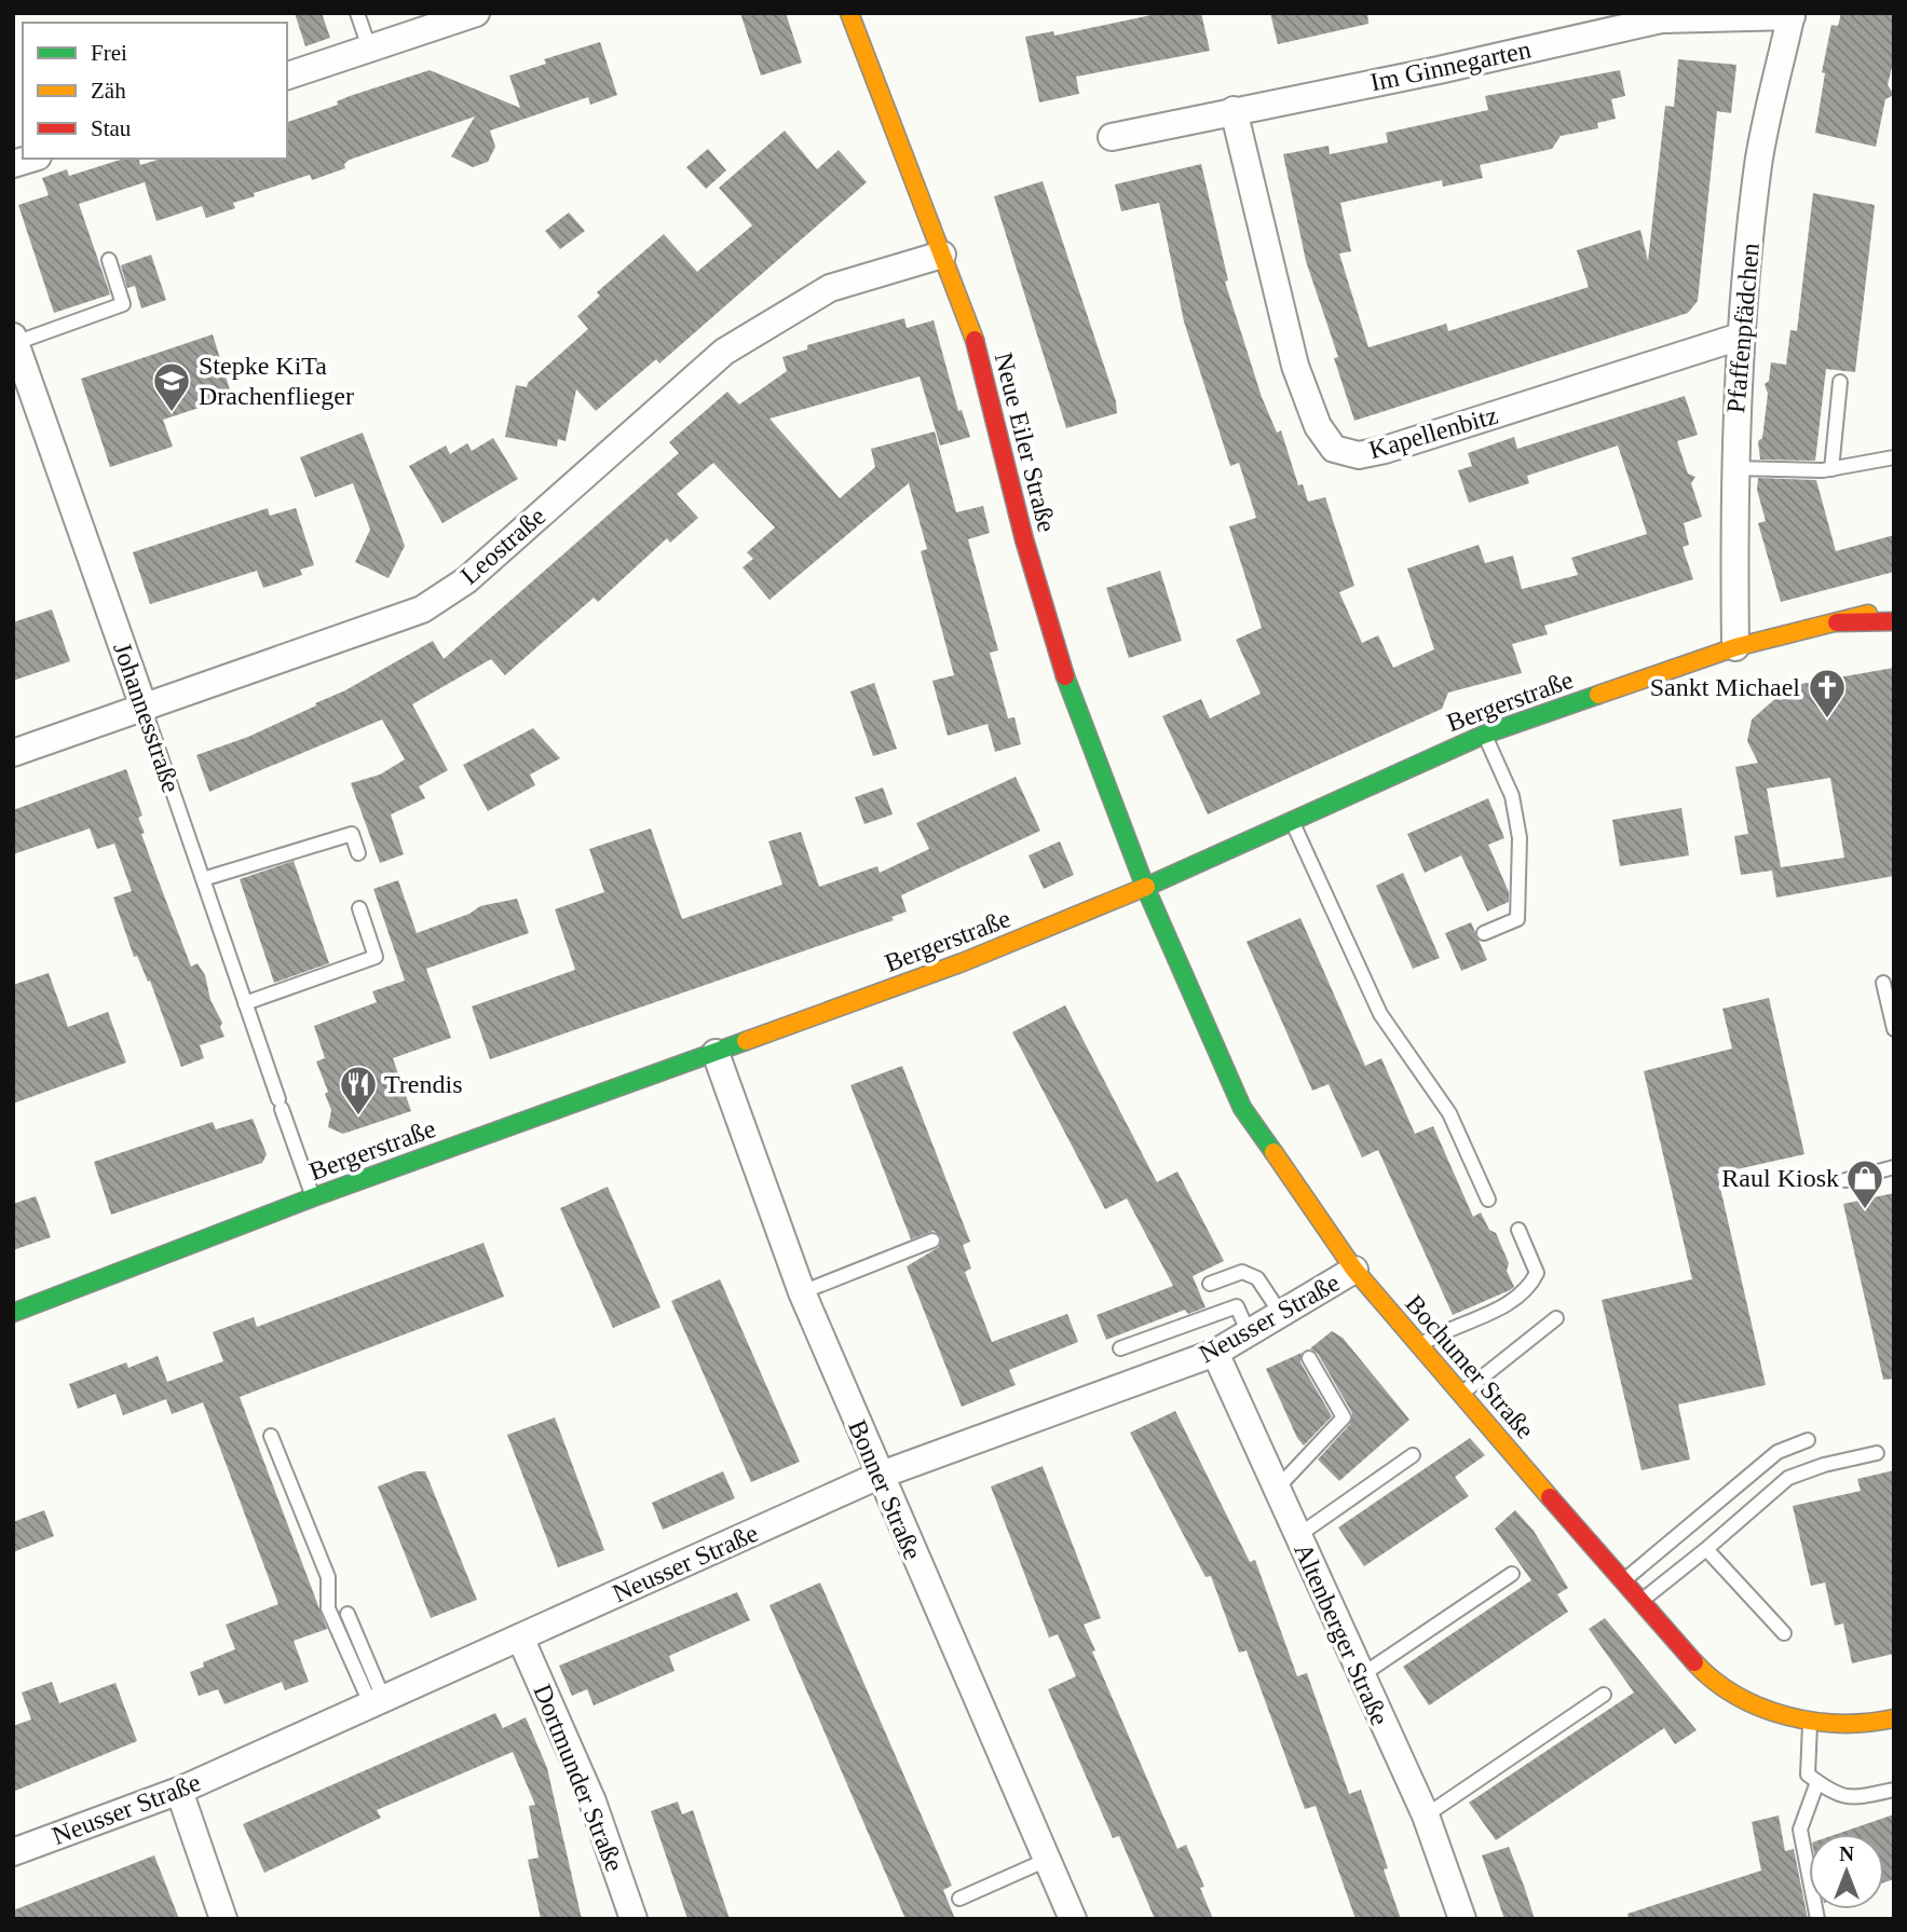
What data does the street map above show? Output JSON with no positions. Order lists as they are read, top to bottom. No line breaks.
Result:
{"streets":{"street":["Im Ginnegarten","Pfaffenpfädchen","Kapellenbitz","Neue Eiler Straße","Leostraße","Bergerstraße","Johannesstraße","Neusser Straße","Bochumer Straße","Bonner Straße","Altenberger Straße","Dortmunder Straße"]},"crossings":[["Im Ginnegarten","Pfaffenpfädchen"],["Im Ginnegarten","Kapellenbitz"],["Pfaffenpfädchen","Kapellenbitz"],["Pfaffenpfädchen","Bergerstraße"],["Neue Eiler Straße","Leostraße"],["Neue Eiler Straße","Bergerstraße"],["Neue Eiler Straße","Bochumer Straße"],["Leostraße","Johannesstraße"],["Bergerstraße","Johannesstraße"],["Bergerstraße","Bochumer Straße"],["Bergerstraße","Bonner Straße"],["Neusser Straße","Bochumer Straße"],["Neusser Straße","Bonner Straße"],["Neusser Straße","Altenberger Straße"],["Neusser Straße","Dortmunder Straße"]],"places":{"school or university":["Stepke KiTa Drachenflieger"],"church":["Sankt Michael"],"restaurant":["Trendis"],"shop":["Raul Kiosk"]},"legend":["Frei","Zäh","Stau"],"north":"top"}
